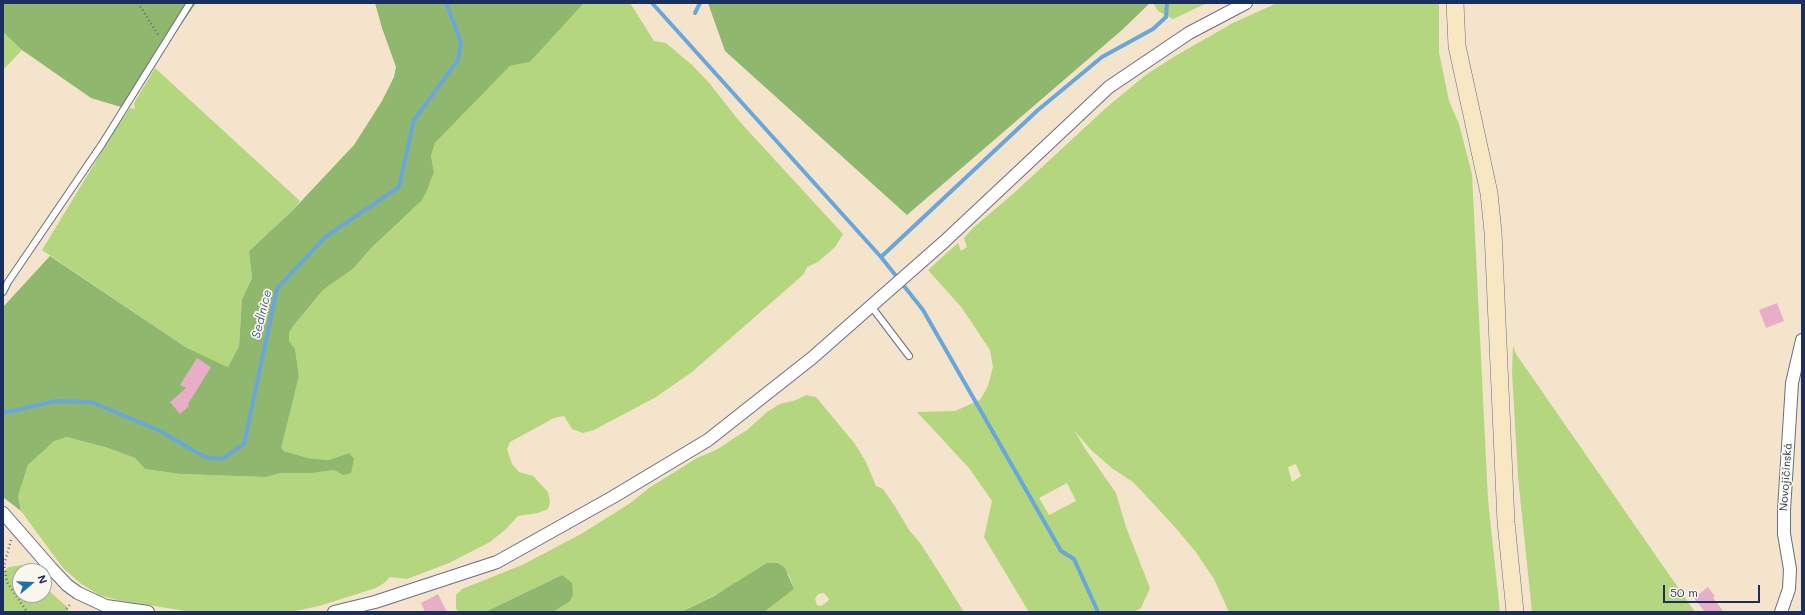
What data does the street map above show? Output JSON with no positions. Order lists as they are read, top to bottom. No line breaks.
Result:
{"streets":{"street":["Novojičínská"]},"water":["Sedlnice"],"scale_bar":"50 m","north":"right"}
